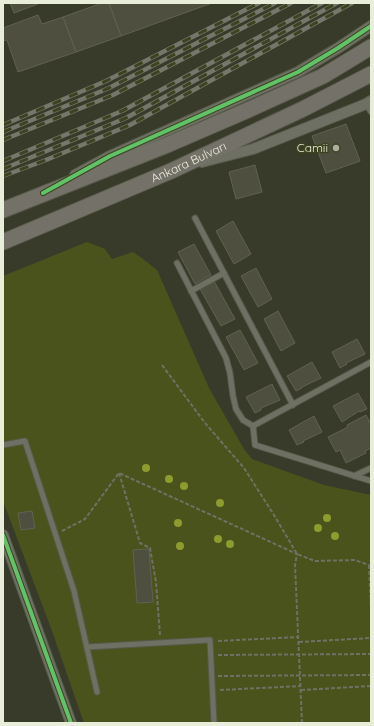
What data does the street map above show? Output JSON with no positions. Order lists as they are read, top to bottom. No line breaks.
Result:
{"streets":{"main road":["Ankara Bulvarı"]},"places":["Camii"]}
